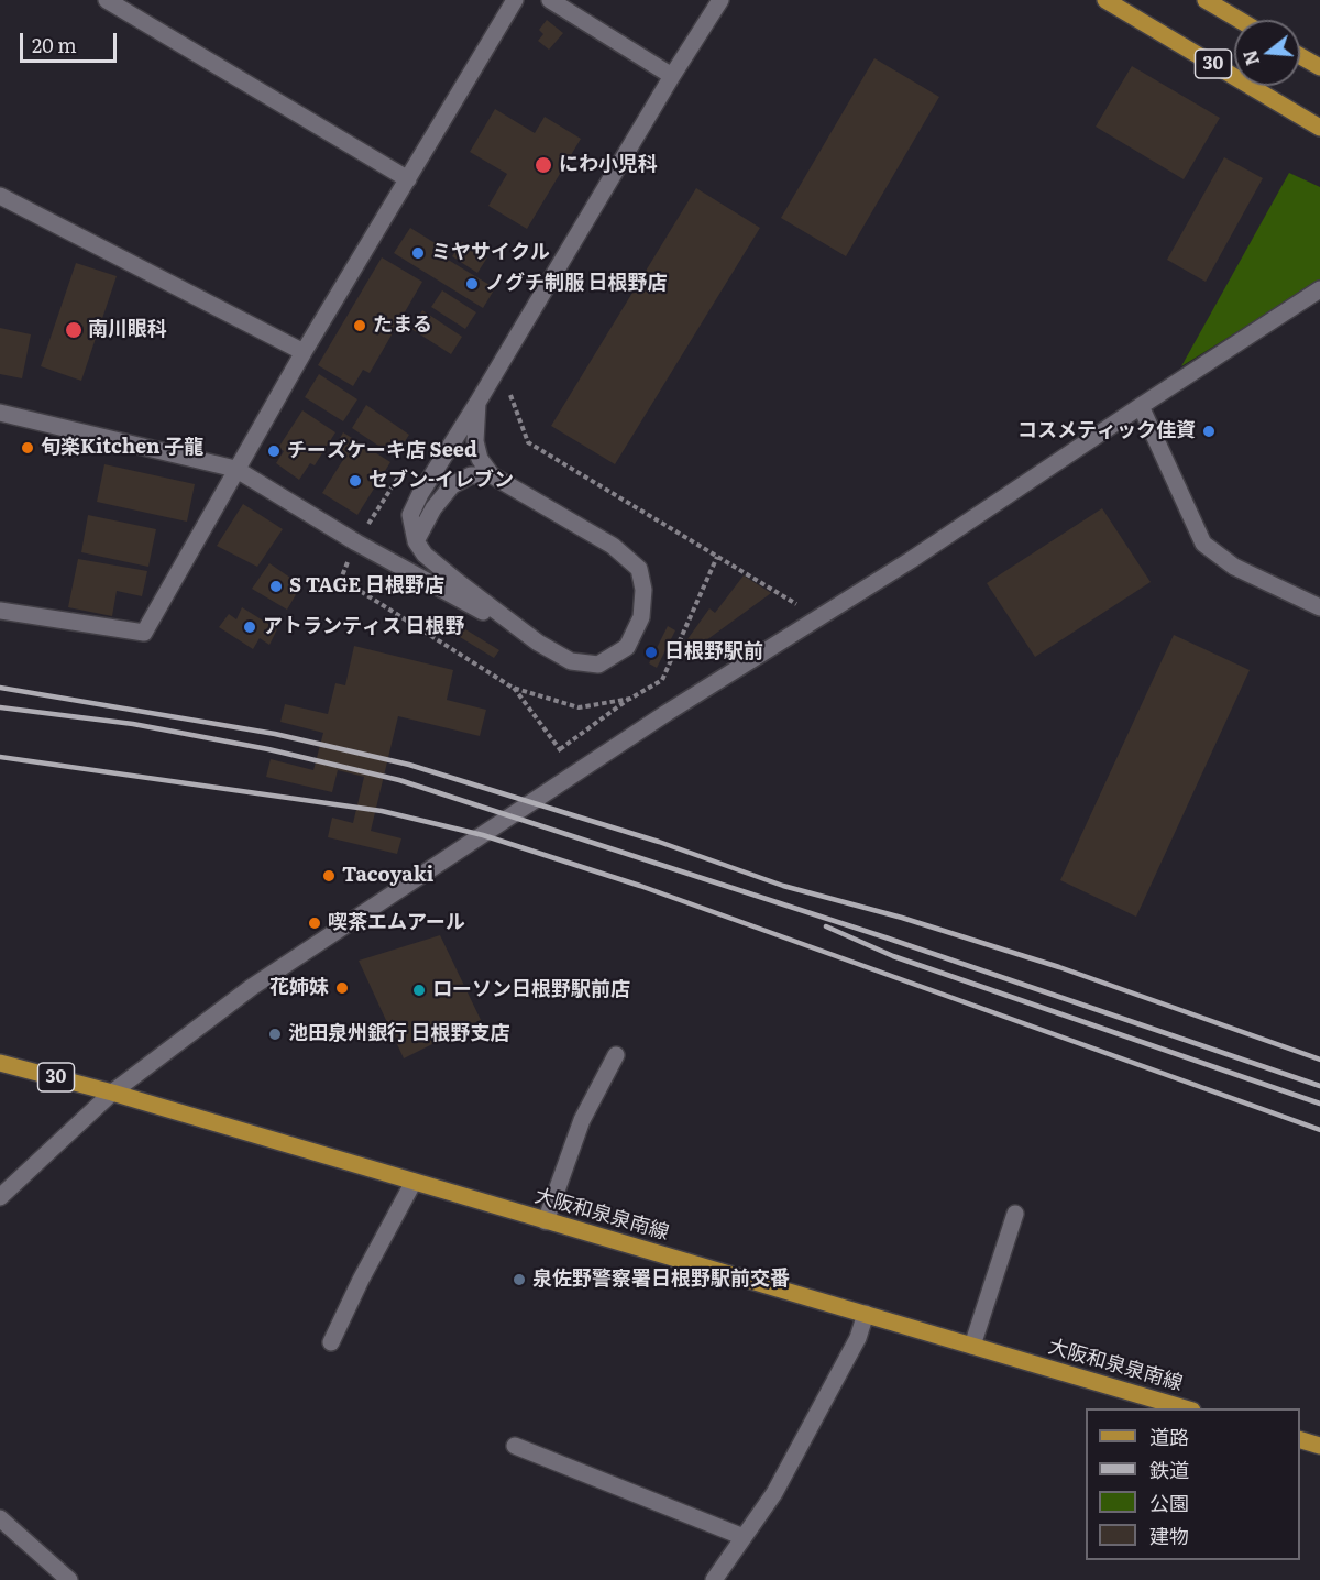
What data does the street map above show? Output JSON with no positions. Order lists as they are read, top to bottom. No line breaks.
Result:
{"streets":{"main road":["30","大阪和泉泉南線"]},"places":["にわ小児科","ミヤサイクル","ノグチ制服 日根野店","たまる","南川眼科","コスメティック佳資","旬楽Kitchen 子龍","チーズケーキ店 Seed","セブン-イレブン","S TAGE 日根野店","アトランティス 日根野","日根野駅前","Tacoyaki","喫茶エムアール","花姉妹","ローソン日根野駅前店","池田泉州銀行 日根野支店","泉佐野警察署日根野駅前交番"],"legend":["道路","鉄道","公園","建物"],"scale_bar":"20 m","north":"left"}
